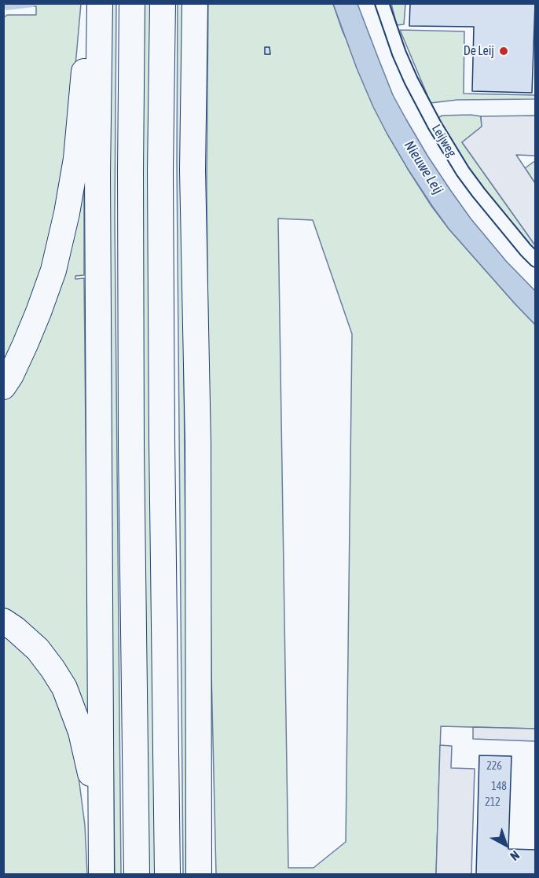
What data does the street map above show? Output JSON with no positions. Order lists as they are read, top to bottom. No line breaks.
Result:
{"streets":{"street":["Leijweg"]},"water":["Nieuwe Leij"],"places":["De Leij"],"house_numbers":["226","148","212"],"north":"bottom right"}
